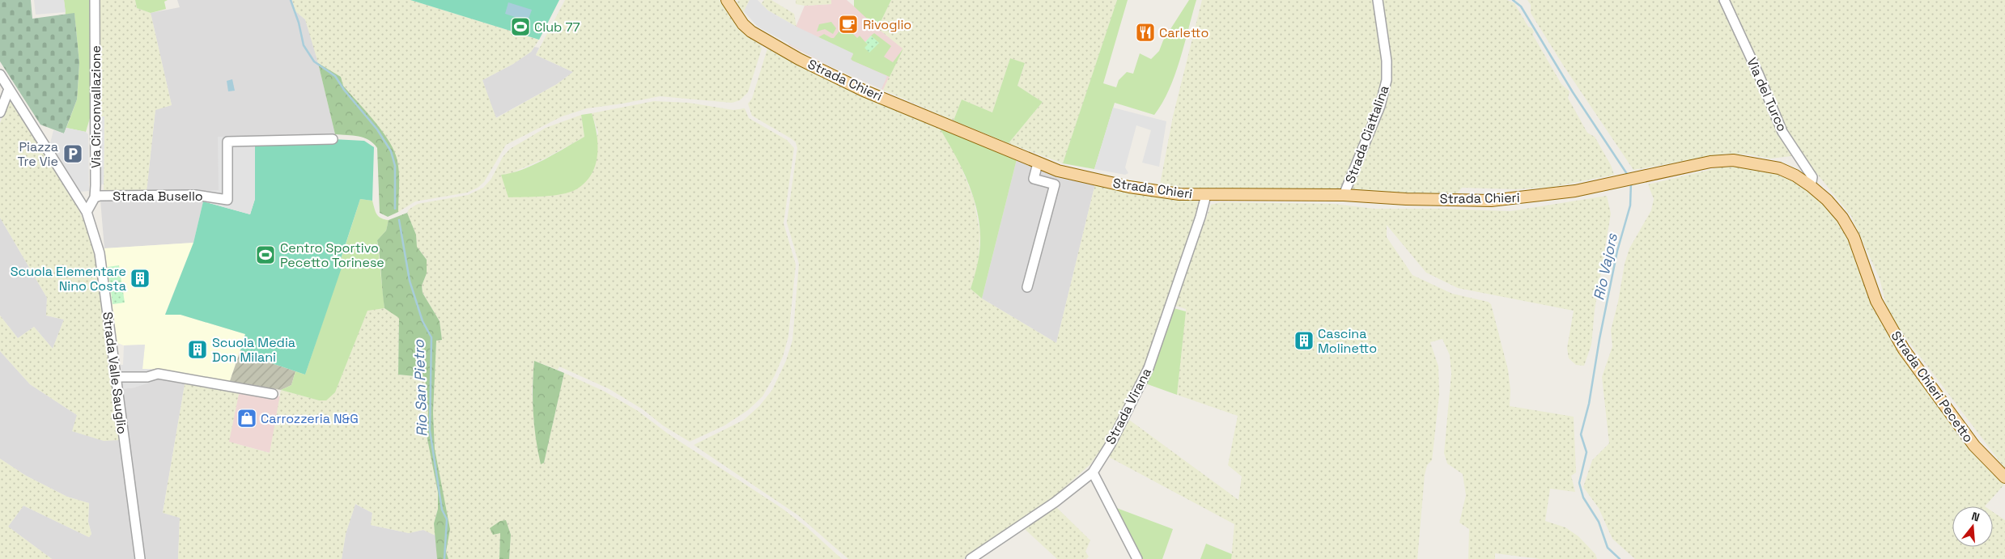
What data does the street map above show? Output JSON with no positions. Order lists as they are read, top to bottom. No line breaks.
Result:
{"streets":{"main road":["Strada Chieri","Strada Chieri Pecetto"],"street":["Via del Turco","Via Circonvallazione","Strada Ciattalina","Strada Busello","Strada Valle Sauglio","Strada Virana"]},"crossings":[["Strada Chieri","Strada Ciattalina"],["Strada Chieri","Strada Chieri Pecetto"],["Strada Chieri","Strada Virana"],["Via del Turco","Strada Chieri Pecetto"],["Via Circonvallazione","Strada Busello"],["Via Circonvallazione","Strada Valle Sauglio"]],"water":["Rio Vajors","Rio San Pietro"],"places":{"cafe":["Rivoglio"],"sports":["Club 77","Centro Sportivo Pecetto Torinese"],"restaurant":["Carletto"],"parking":["Piazza Tre Vie"],"building":["Scuola Elementare Nino Costa","Cascina Molinetto","Scuola Media Don Milani"],"shop":["Carrozzeria N&G"]},"north":"top"}
